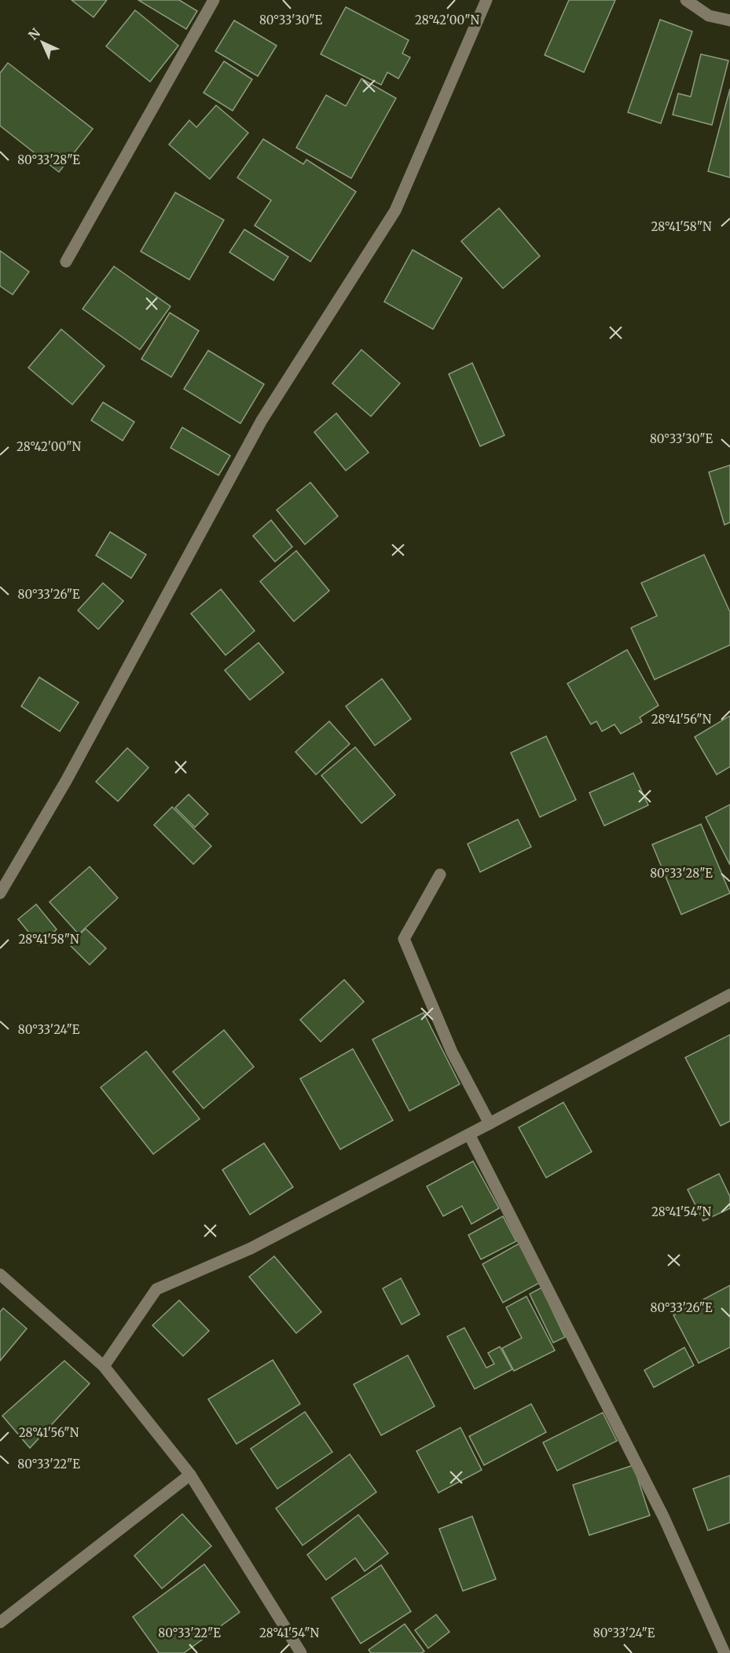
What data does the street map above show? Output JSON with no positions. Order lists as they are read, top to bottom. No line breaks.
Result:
{"north":"top left","coordinates":["80°33'30\"E","28°42'00\"N","80°33'28\"E","28°41'58\"N","80°33'26\"E","28°41'56\"N","80°33'24\"E","28°41'54\"N","80°33'22\"E"]}
